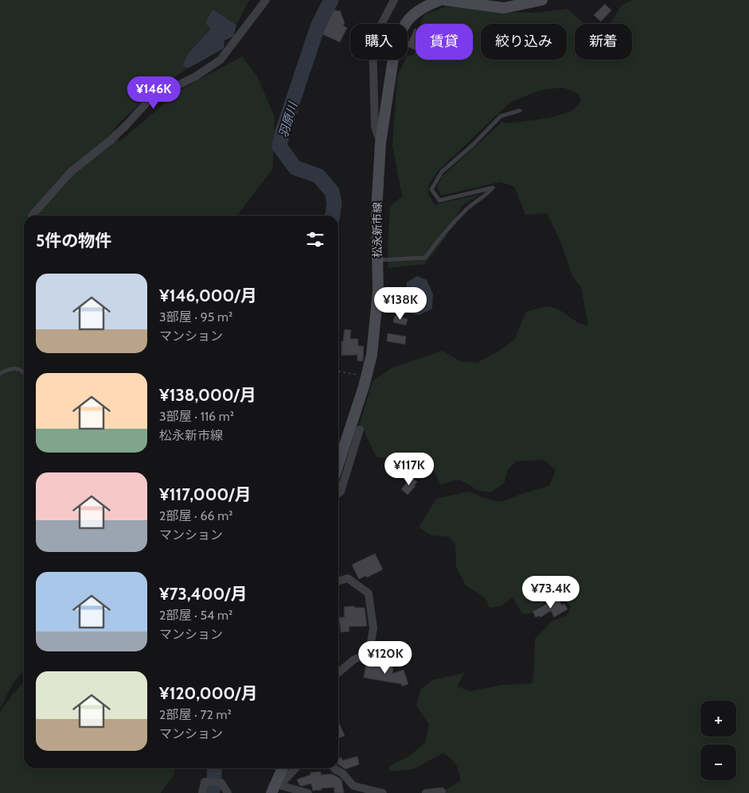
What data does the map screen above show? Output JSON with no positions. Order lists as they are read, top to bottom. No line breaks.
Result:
{"streets":{"main road":["松永新市線"]},"water":["羽原川"],"page":{"chip":["購入","賃貸","絞り込み","新着"],"price":["¥146K","¥138K","¥117K","¥73.4K","¥120K"],"heading":"5件の物件","list":[{"name":"¥146,000/月","note":"3部屋 · 95 m² · マンション"},{"name":"¥138,000/月","note":"3部屋 · 116 m² · 松永新市線"},{"name":"¥117,000/月","note":"2部屋 · 66 m² · マンション"},{"name":"¥73,400/月","note":"2部屋 · 54 m² · マンション"},{"name":"¥120,000/月","note":"2部屋 · 72 m² · マンション"}],"map_buttons":["+","−"]}}
